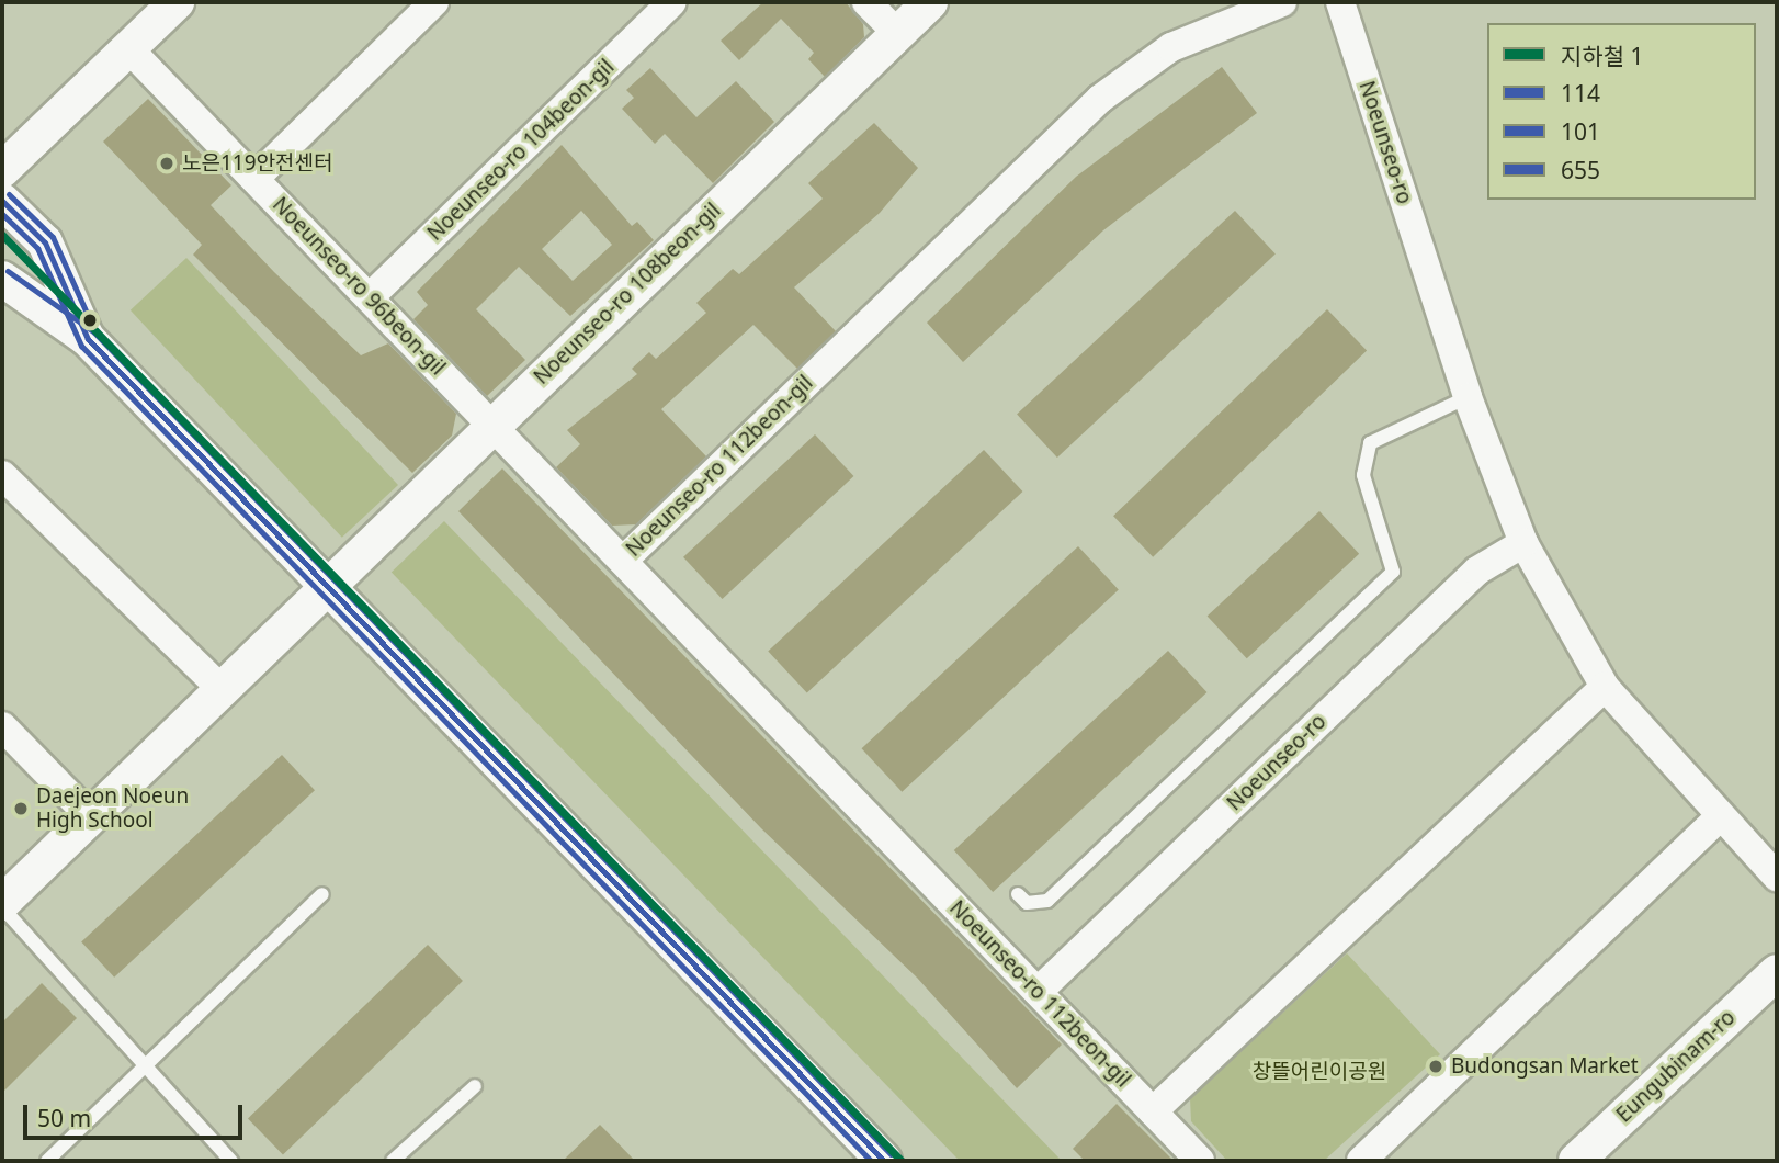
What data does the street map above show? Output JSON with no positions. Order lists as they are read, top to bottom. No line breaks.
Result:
{"streets":{"street":["Noeunseo-ro","Noeunseo-ro 104beon-gil","Noeunseo-ro 96beon-gil","Noeunseo-ro 108beon-gil","Noeunseo-ro 112beon-gil","Eungubinam-ro"]},"crossings":[["Noeunseo-ro","Noeunseo-ro 112beon-gil"],["Noeunseo-ro 104beon-gil","Noeunseo-ro 96beon-gil"],["Noeunseo-ro 96beon-gil","Noeunseo-ro 108beon-gil"],["Noeunseo-ro 96beon-gil","Noeunseo-ro 112beon-gil"]],"parks":["창뜰어린이공원"],"places":["노은119안전센터","Daejeon Noeun High School","Budongsan Market"],"lines":["transit line 655","transit line 114","transit line 101","metro line 1"],"legend":["지하철 1","114","101","655"],"scale_bar":"50 m"}
